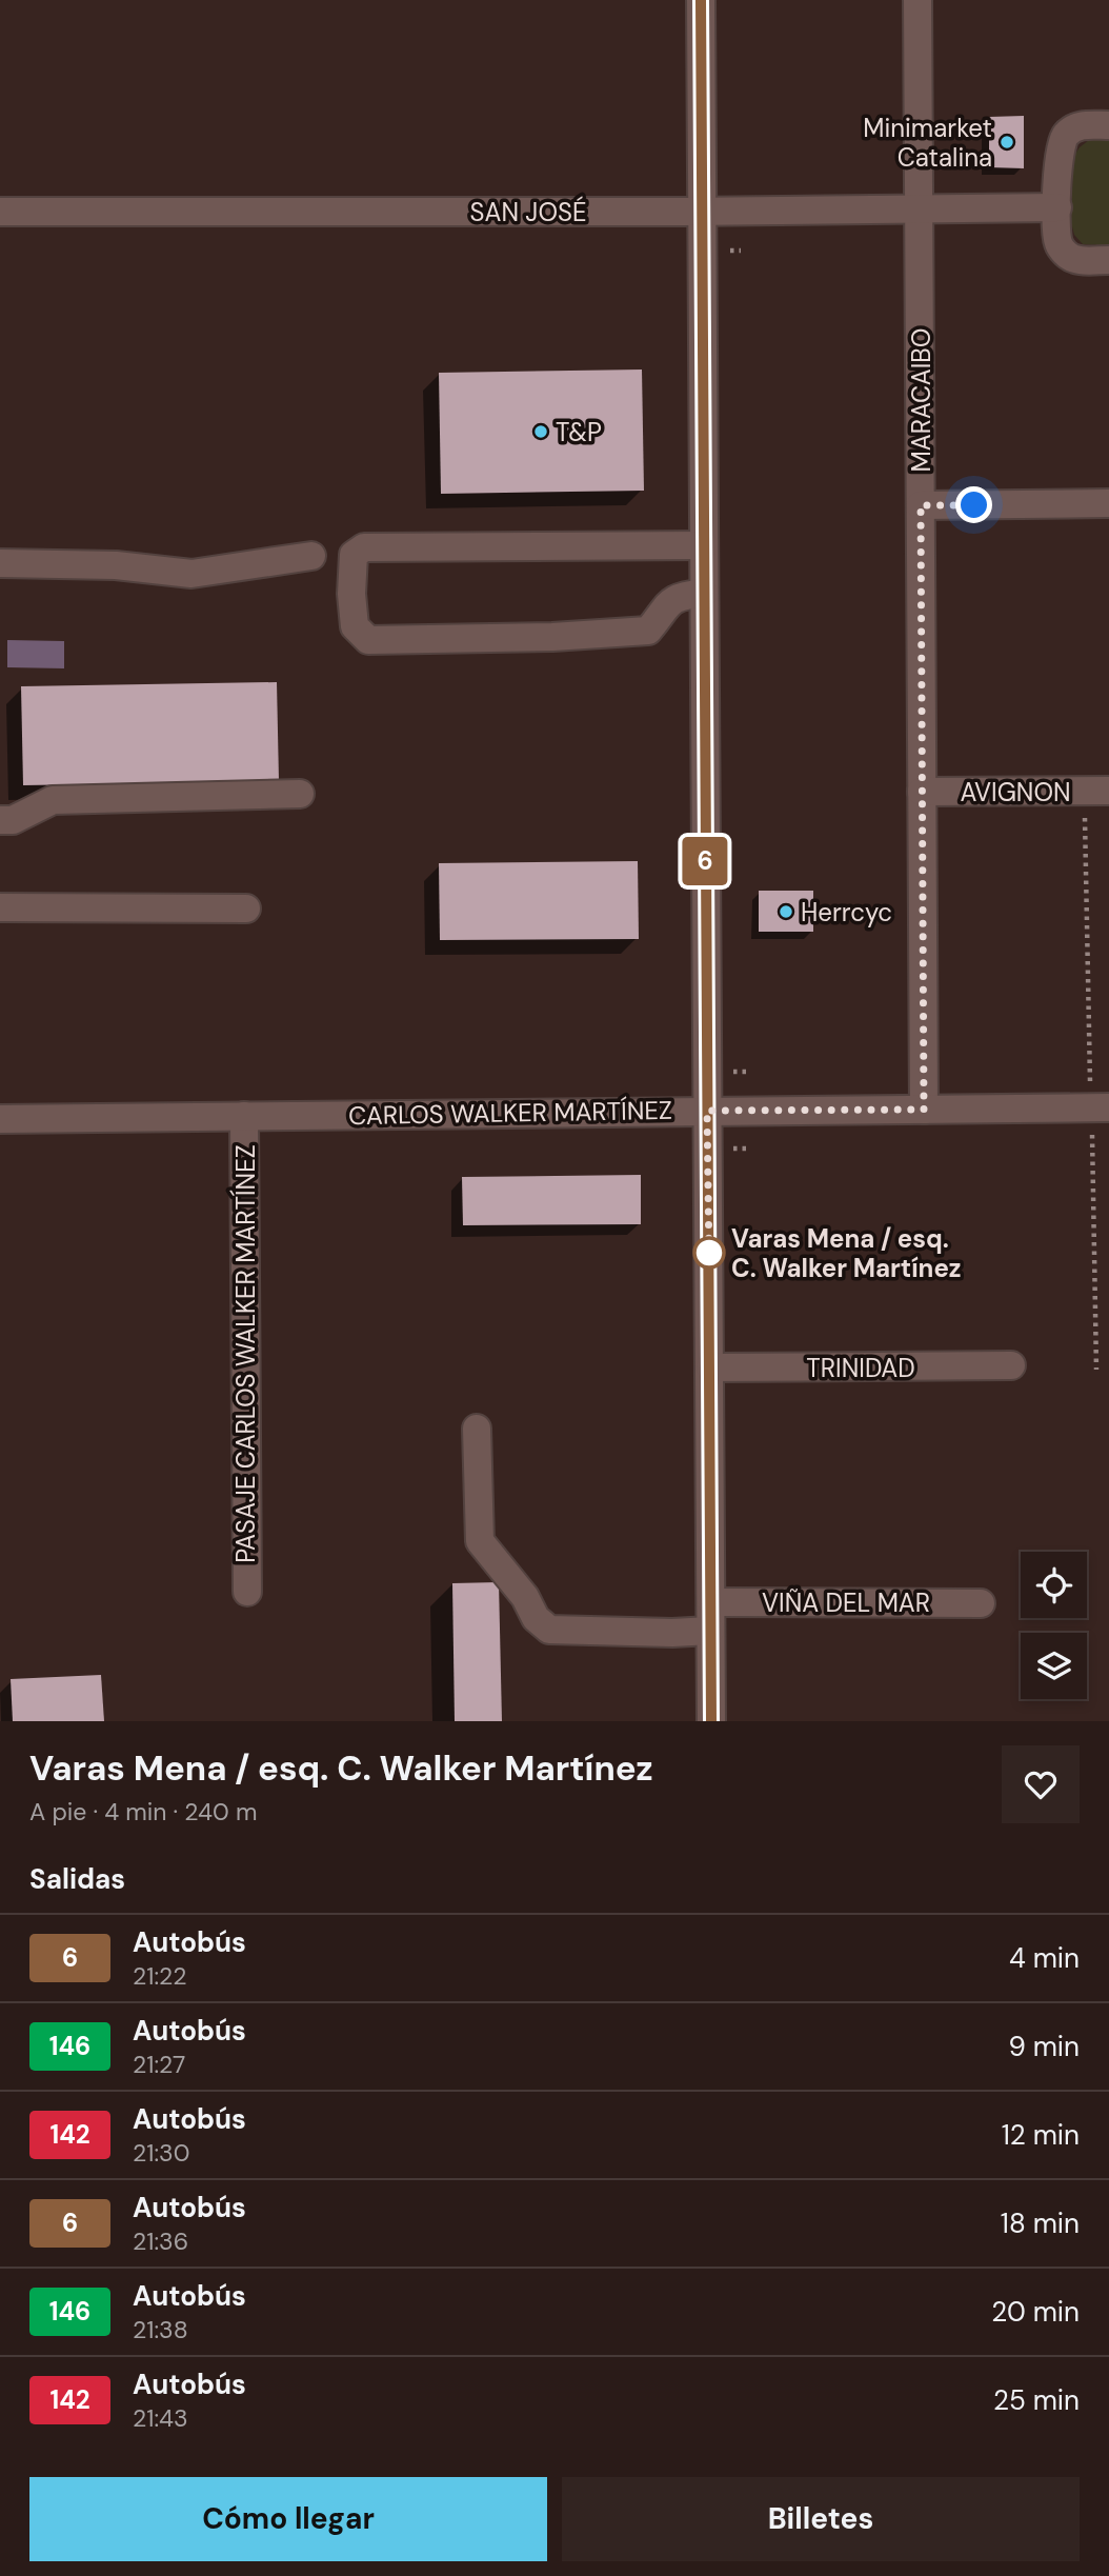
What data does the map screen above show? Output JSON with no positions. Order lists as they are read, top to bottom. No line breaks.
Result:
{"streets":{"street":["SAN JOSÉ","MARACAIBO","AVIGNON","CARLOS WALKER MARTÍNEZ","PASAJE CARLOS WALKER MARTÍNEZ","TRINIDAD","VIÑA DEL MAR"]},"crossings":[["SAN JOSÉ","MARACAIBO"],["MARACAIBO","AVIGNON"],["MARACAIBO","CARLOS WALKER MARTÍNEZ"],["CARLOS WALKER MARTÍNEZ","PASAJE CARLOS WALKER MARTÍNEZ"]],"places":["Minimarket Catalina","T&P","Herrcyc","Varas Mena / esq. C. Walker Martínez"],"lines":["bus line 6"],"page":{"on_map":"6","heading":[["Varas Mena / esq. C. Walker Martínez","A pie · 4 min · 240 m"],"Salidas"],"list":[{"mark":"6","name":"Autobús","note":"21:22","value":"4 min"},{"mark":"146","name":"Autobús","note":"21:27","value":"9 min"},{"mark":"142","name":"Autobús","note":"21:30","value":"12 min"},{"mark":"6","name":"Autobús","note":"21:36","value":"18 min"},{"mark":"146","name":"Autobús","note":"21:38","value":"20 min"},{"mark":"142","name":"Autobús","note":"21:43","value":"25 min"}],"buttons":["Cómo llegar","Billetes"]}}
